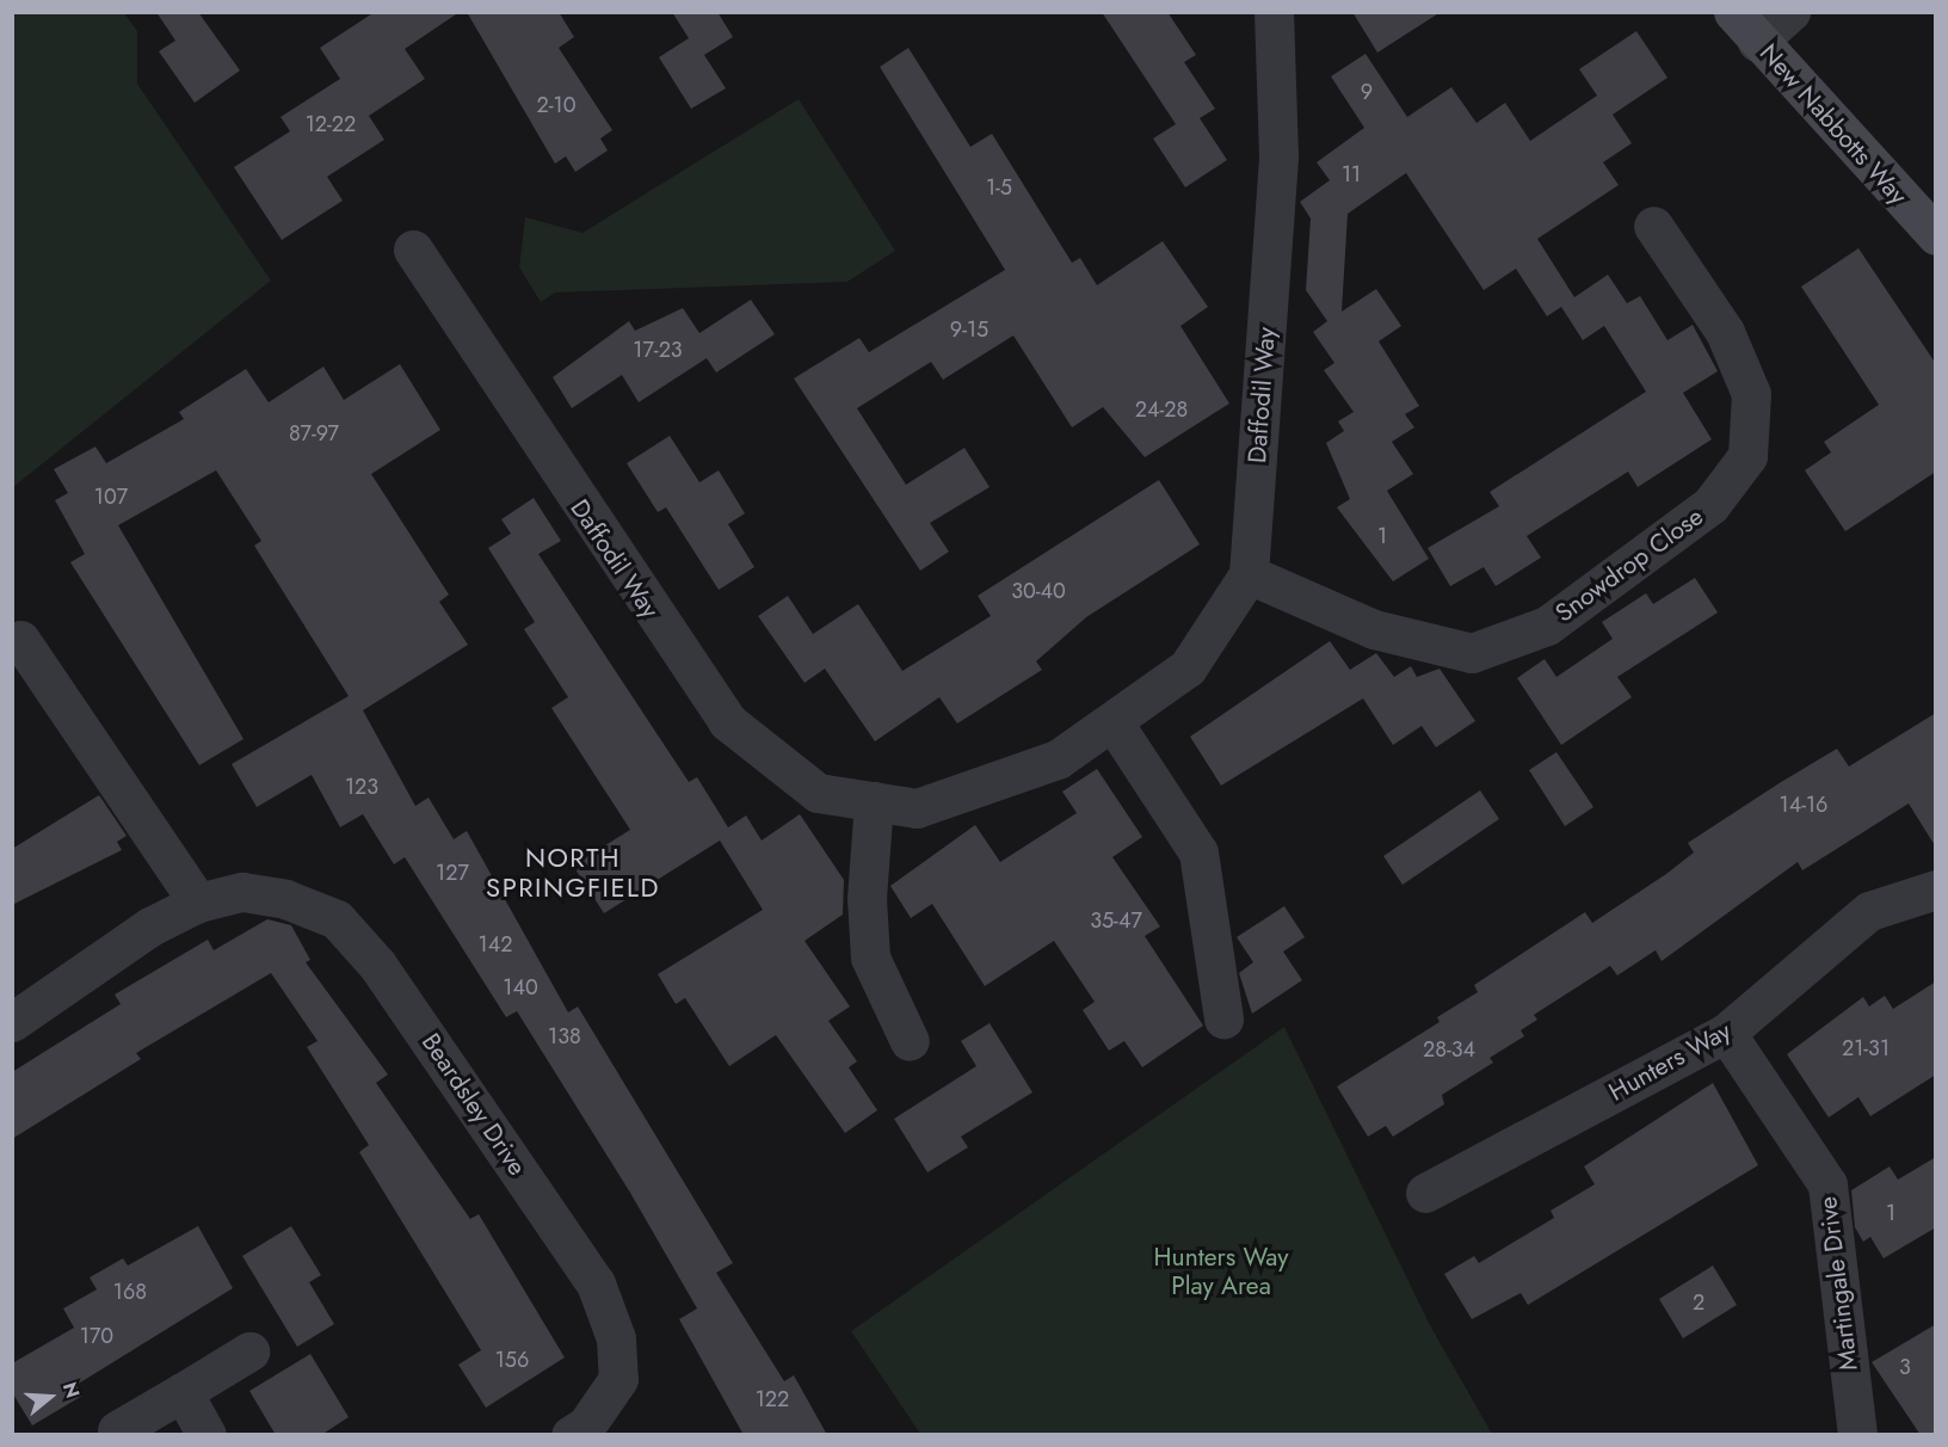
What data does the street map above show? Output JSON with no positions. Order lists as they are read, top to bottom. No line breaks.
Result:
{"streets":{"street":["New Nabbotts Way","Daffodil Way","Snowdrop Close","Hunters Way","Beardsley Drive","Martingale Drive"]},"crossings":[["Daffodil Way","Snowdrop Close"],["Hunters Way","Martingale Drive"]],"districts":["NORTH SPRINGFIELD"],"parks":["Hunters Way Play Area"],"house_numbers":["9","2-10","12-22","11","1-5","9-15","17-23","24-28","87-97","107","1","30-40","123","14-16","127","35-47","142","140","138","21-31","28-34","1","168","2","170","156","3","122"],"north":"right"}
